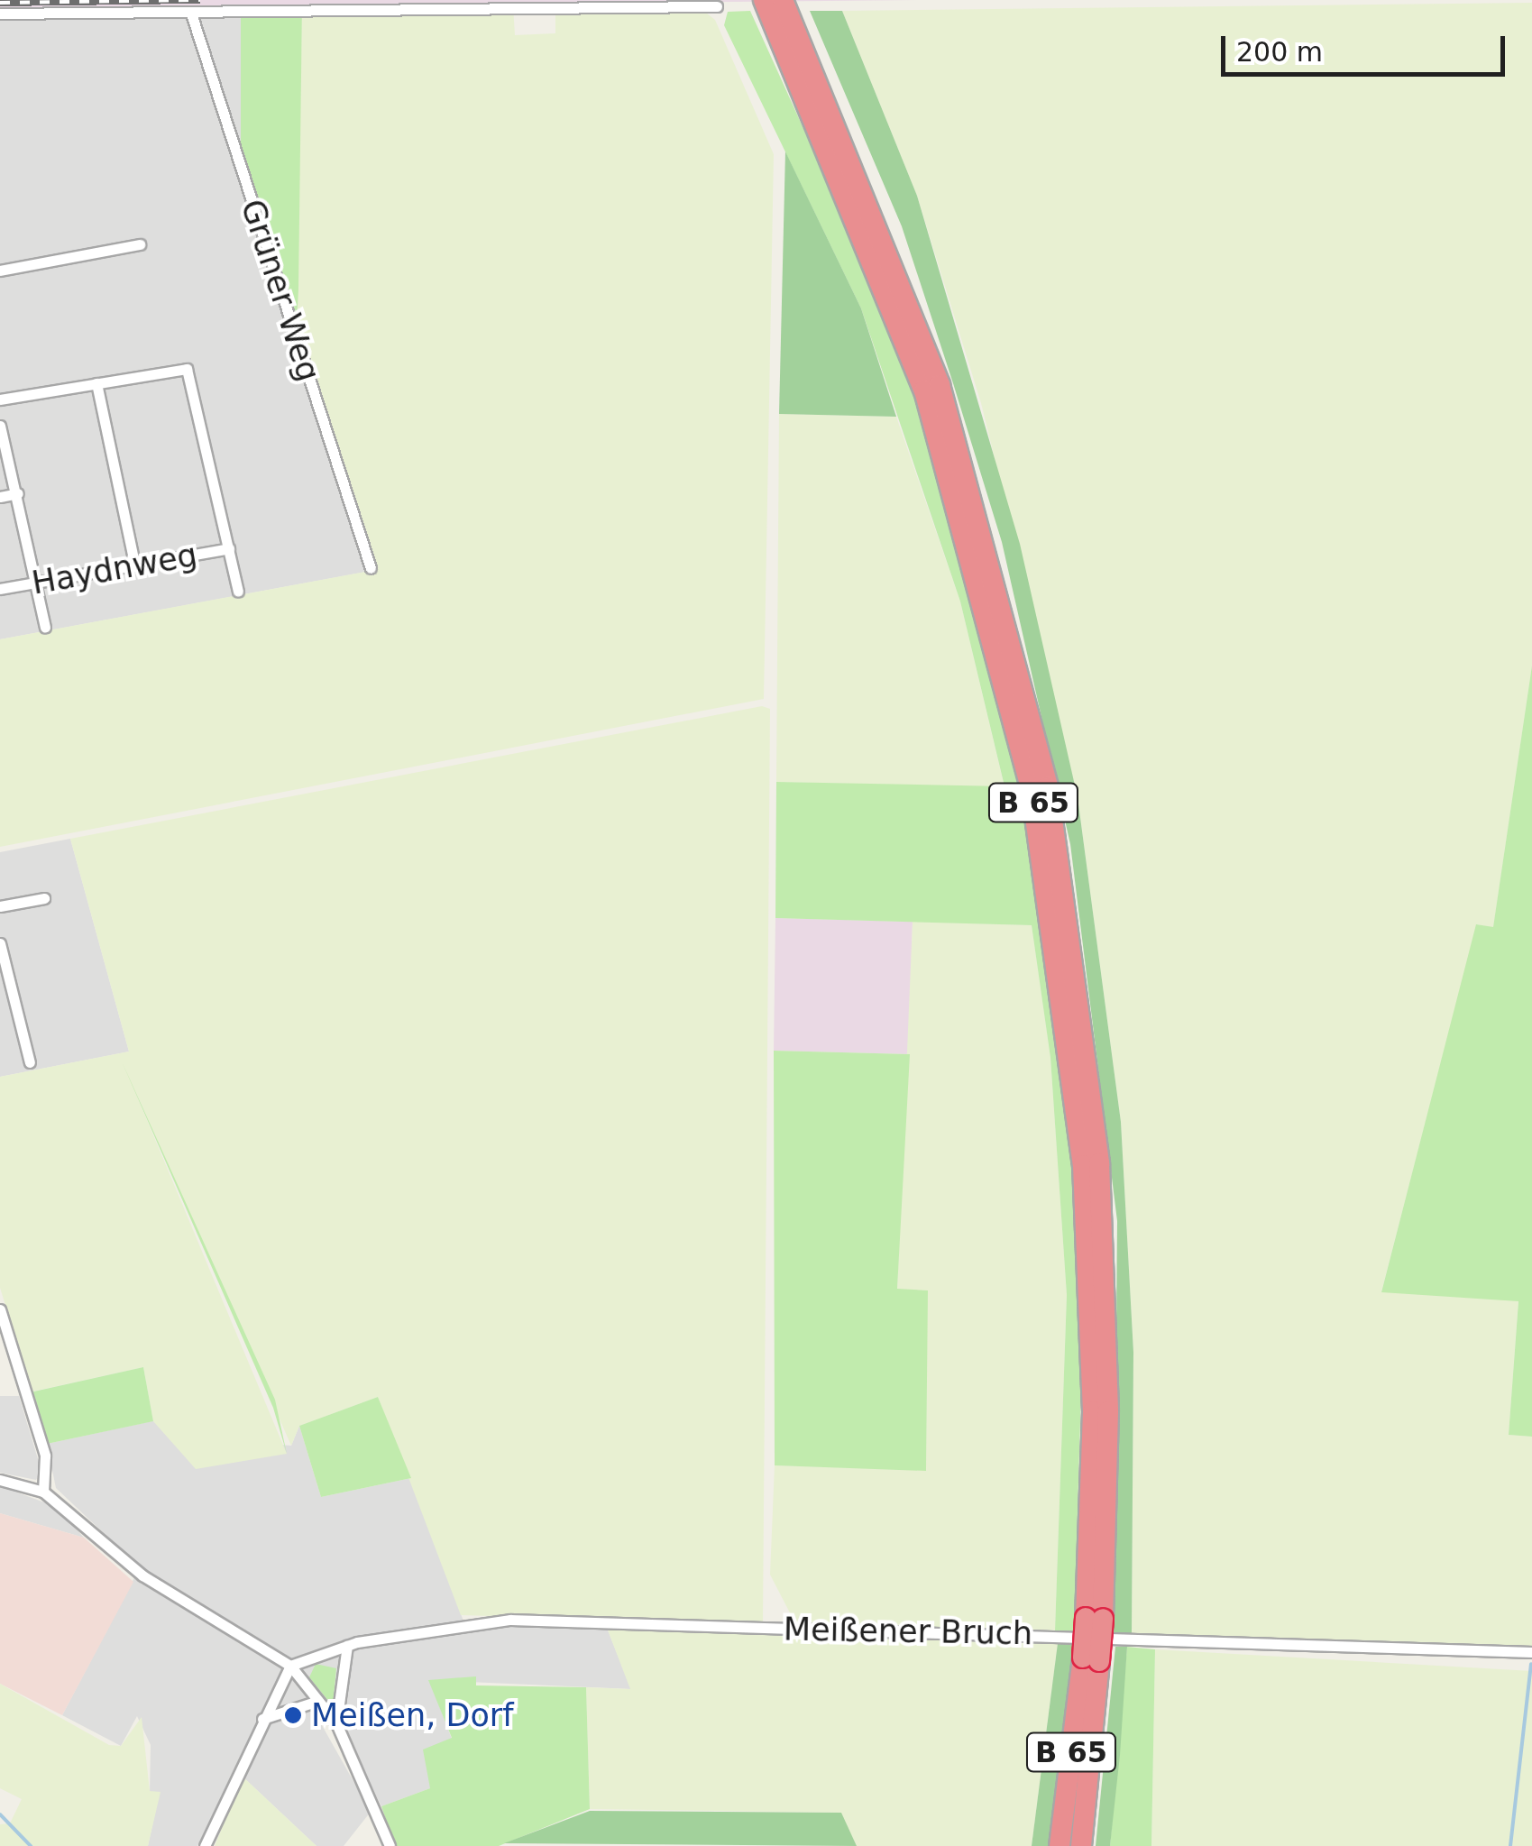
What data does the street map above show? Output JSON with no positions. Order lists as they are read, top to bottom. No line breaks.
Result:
{"streets":{"highway":["B 65"],"street":["Grüner Weg","Haydnweg","Meißener Bruch"]},"places":["Meißen, Dorf"],"scale_bar":"200 m"}
